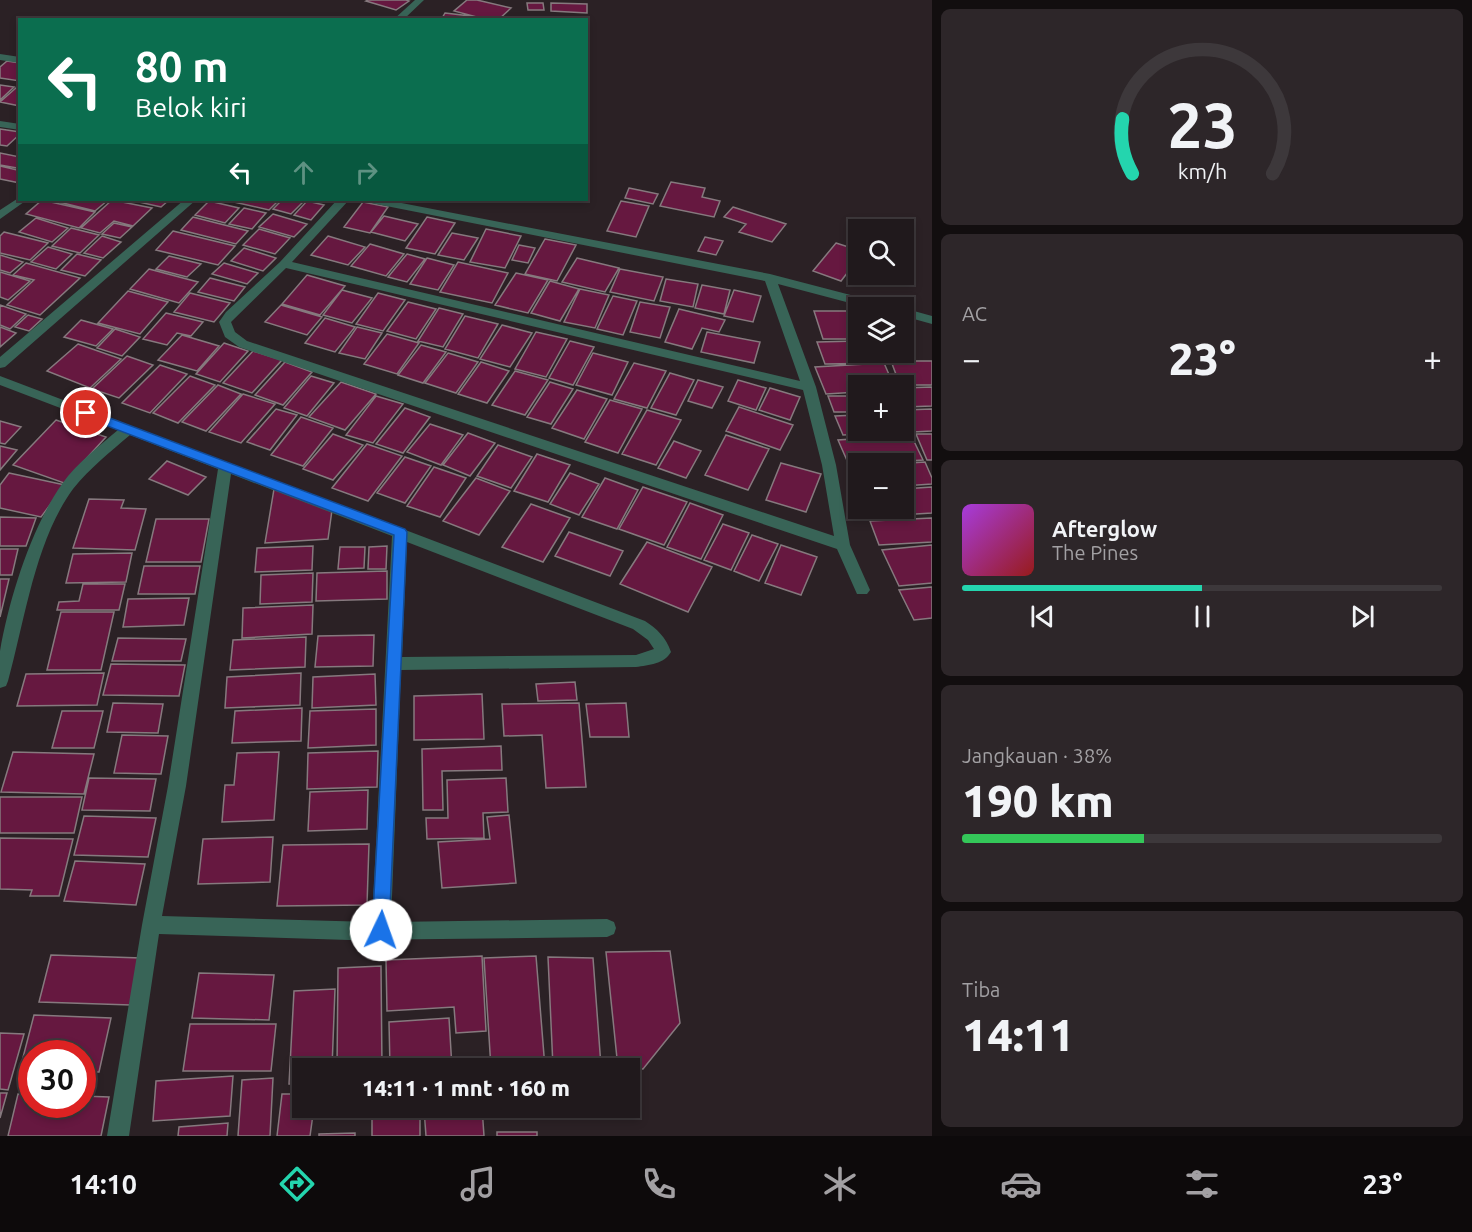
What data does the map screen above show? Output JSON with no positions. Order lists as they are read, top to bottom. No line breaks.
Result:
{"page":{"turn":["80 m","Belok kiri"],"map_buttons":["+","−"],"tile":["AC",["Jangkauan · 38%","190 km"],["Tiba","14:11"]],"heat":["−","23°","+"],"song":["Afterglow","The Pines"],"limit":"30","trip":"14:11 · 1 mnt · 160 m","tabs":["14:10","23°"],"gauge":["23","km/h"]}}
